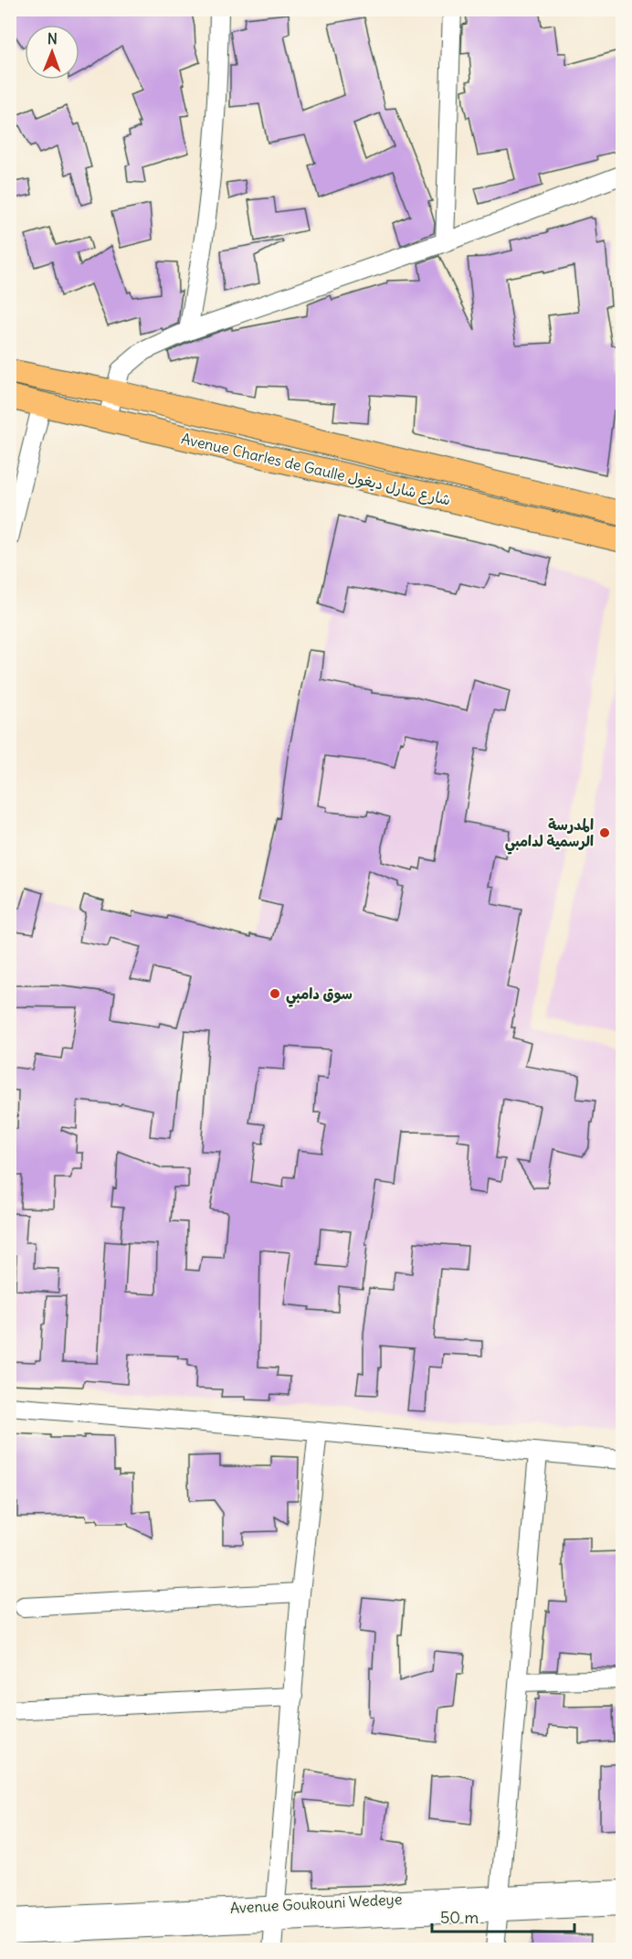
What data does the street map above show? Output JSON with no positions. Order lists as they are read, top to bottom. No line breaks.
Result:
{"streets":{"main road":["Avenue Charles de Gaulle شارع شارل ديغول"],"street":["Avenue Goukouni Wedeye"]},"places":["المدرسة الرسمية لدامبي","سوق دامبي"],"scale_bar":"50 m","north":"top"}
